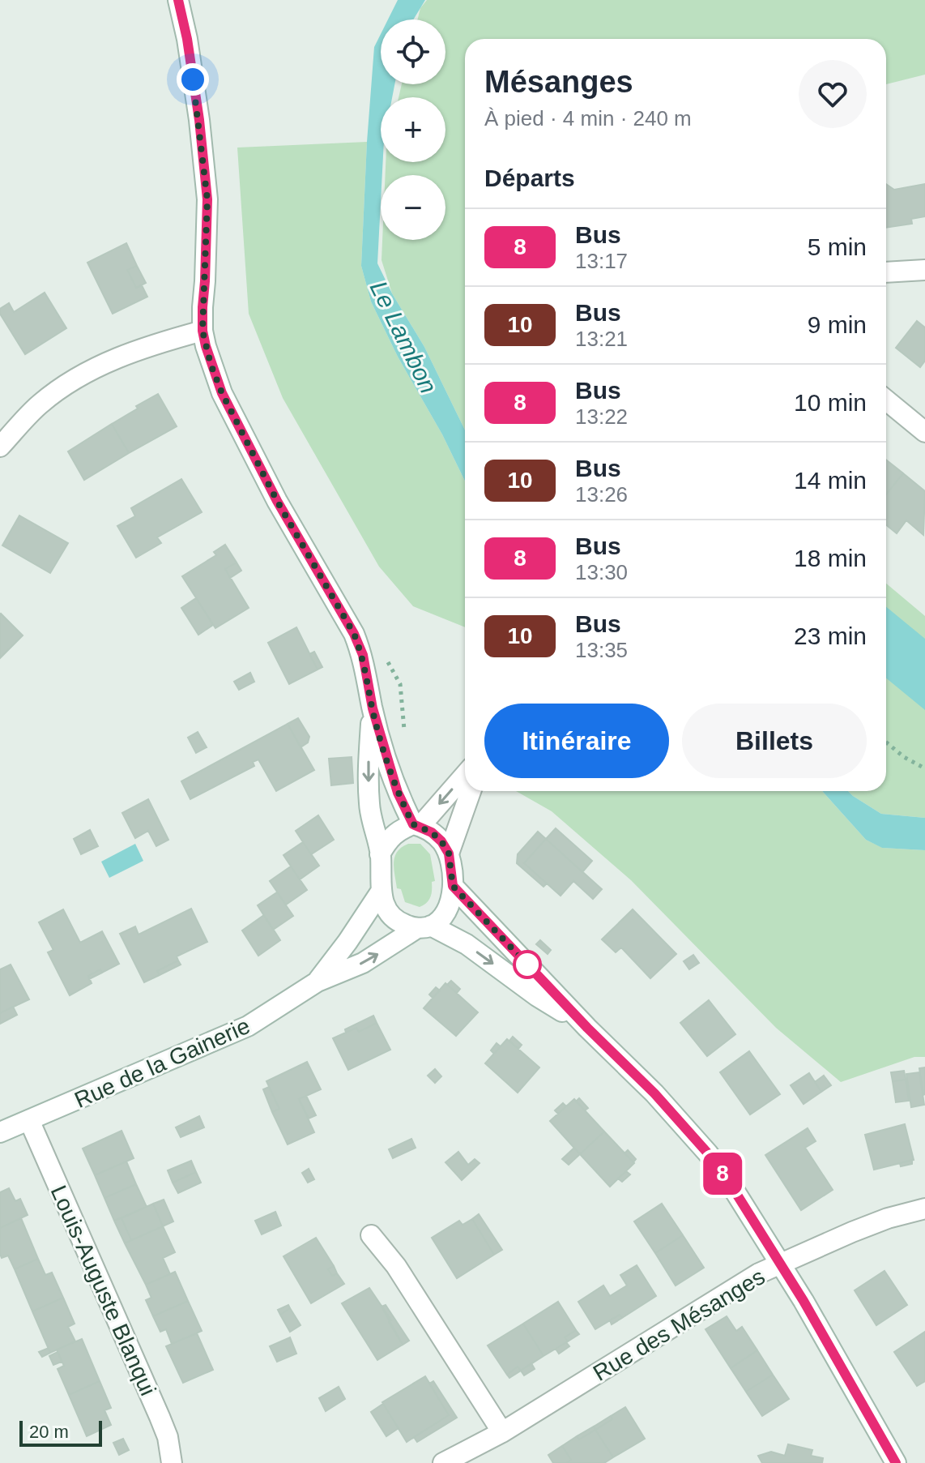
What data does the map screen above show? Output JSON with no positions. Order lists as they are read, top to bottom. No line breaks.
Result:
{"streets":{"street":["Rue de la Gainerie","Louis-Auguste Blanqui","Rue des Mésanges"]},"crossings":[["Rue de la Gainerie","Louis-Auguste Blanqui"]],"water":["Le Lambon"],"lines":["bus line 8"],"scale_bar":"20 m","page":{"on_map":"8","map_buttons":["+","−"],"heading":[["Mésanges","À pied · 4 min · 240 m"],"Départs"],"list":[{"mark":"8","name":"Bus","note":"13:17","value":"5 min"},{"mark":"10","name":"Bus","note":"13:21","value":"9 min"},{"mark":"8","name":"Bus","note":"13:22","value":"10 min"},{"mark":"10","name":"Bus","note":"13:26","value":"14 min"},{"mark":"8","name":"Bus","note":"13:30","value":"18 min"},{"mark":"10","name":"Bus","note":"13:35","value":"23 min"}],"buttons":["Itinéraire","Billets"],"scale":"20 m"}}
